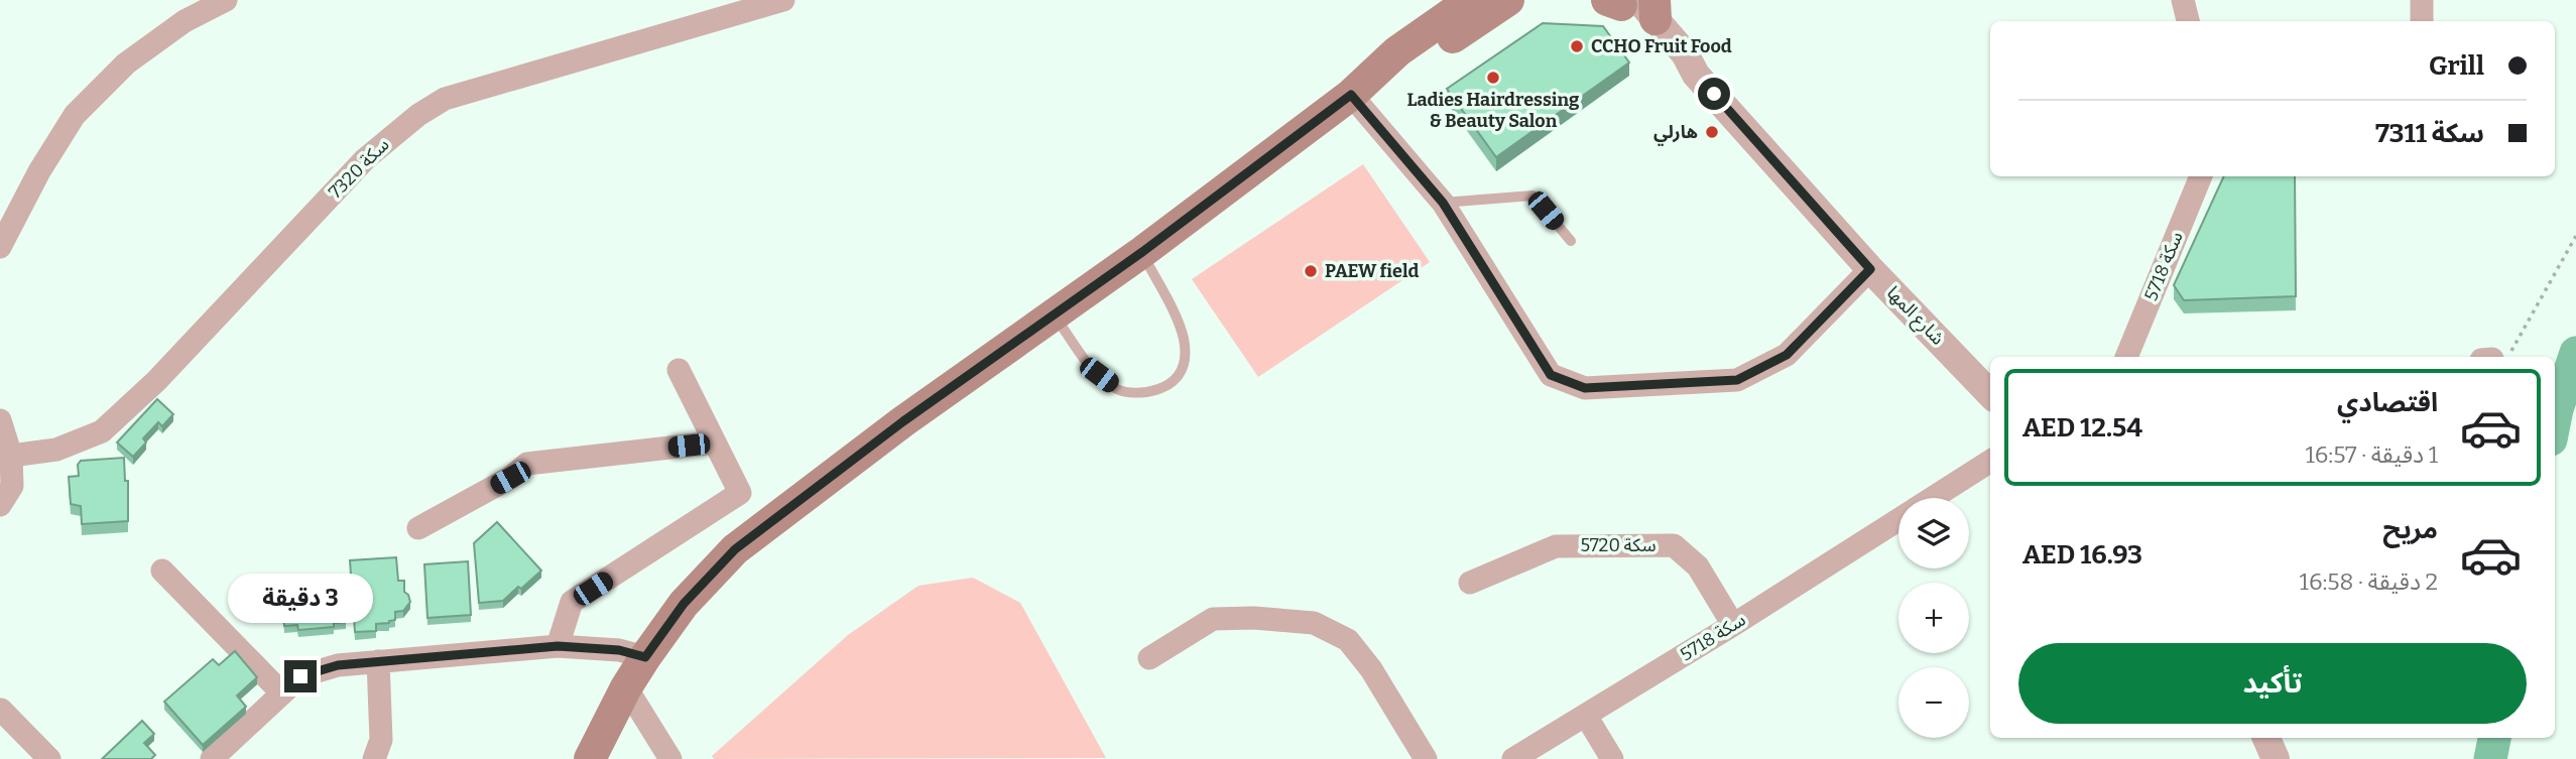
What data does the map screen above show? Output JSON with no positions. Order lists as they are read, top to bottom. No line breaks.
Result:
{"streets":{"street":["سكة 7320","سكة 5718","شارع المها","سكة 5720"]},"crossings":[["سكة 5718","سكة 5720"]],"places":["CCHO Fruit Food","Ladies Hairdressing & Beauty Salon","هارلي","PAEW field"],"page":{"banner":["Grill","سكة 7311"],"list":[{"name":"اقتصادي","note":"1 دقيقة · 16:57","value":"AED 12.54"},{"name":"مريح","note":"2 دقيقة · 16:58","value":"AED 16.93"}],"map_buttons":["+","−"],"bubble":"3 دقيقة","buttons":"تأكيد"}}
